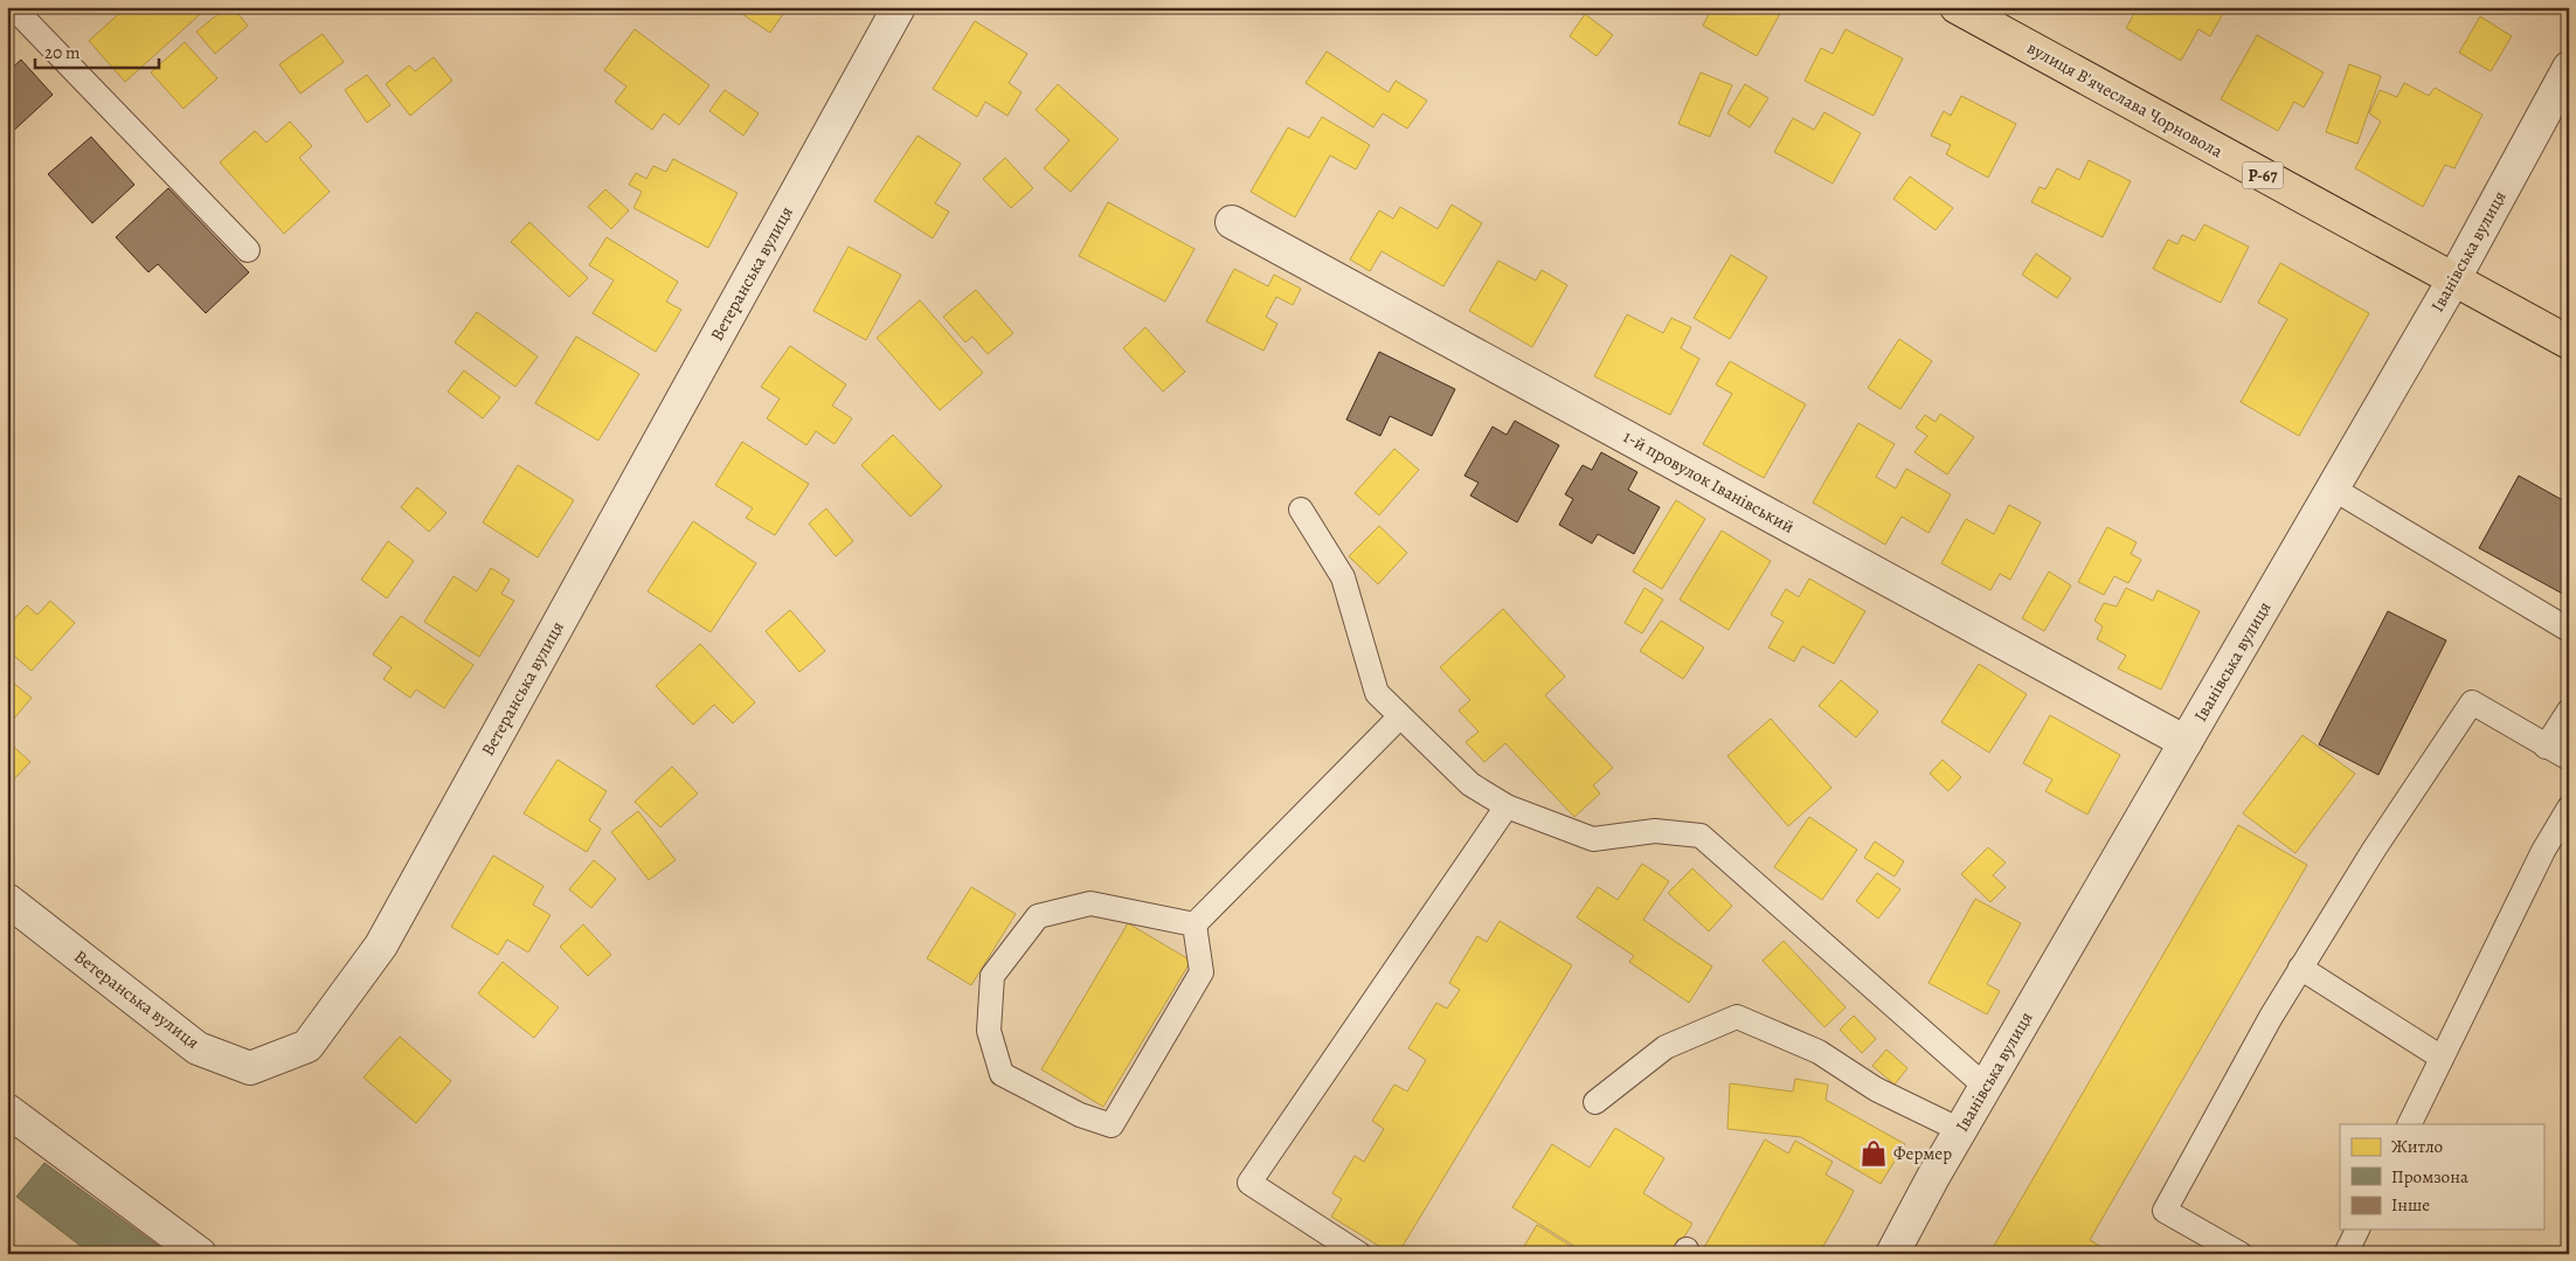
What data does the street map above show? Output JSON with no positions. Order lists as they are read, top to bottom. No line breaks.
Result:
{"streets":{"main road":["вулиця В'ячеслава Чорновола","Р-67"],"street":["Іванівська вулиця","Ветеранська вулиця","1-й провулок Іванівський"]},"crossings":[["вулиця В'ячеслава Чорновола","Іванівська вулиця"],["Іванівська вулиця","1-й провулок Іванівський"]],"places":{"shop":["Фермер"]},"legend":["Житло","Промзона","Інше"],"scale_bar":"20 m"}
